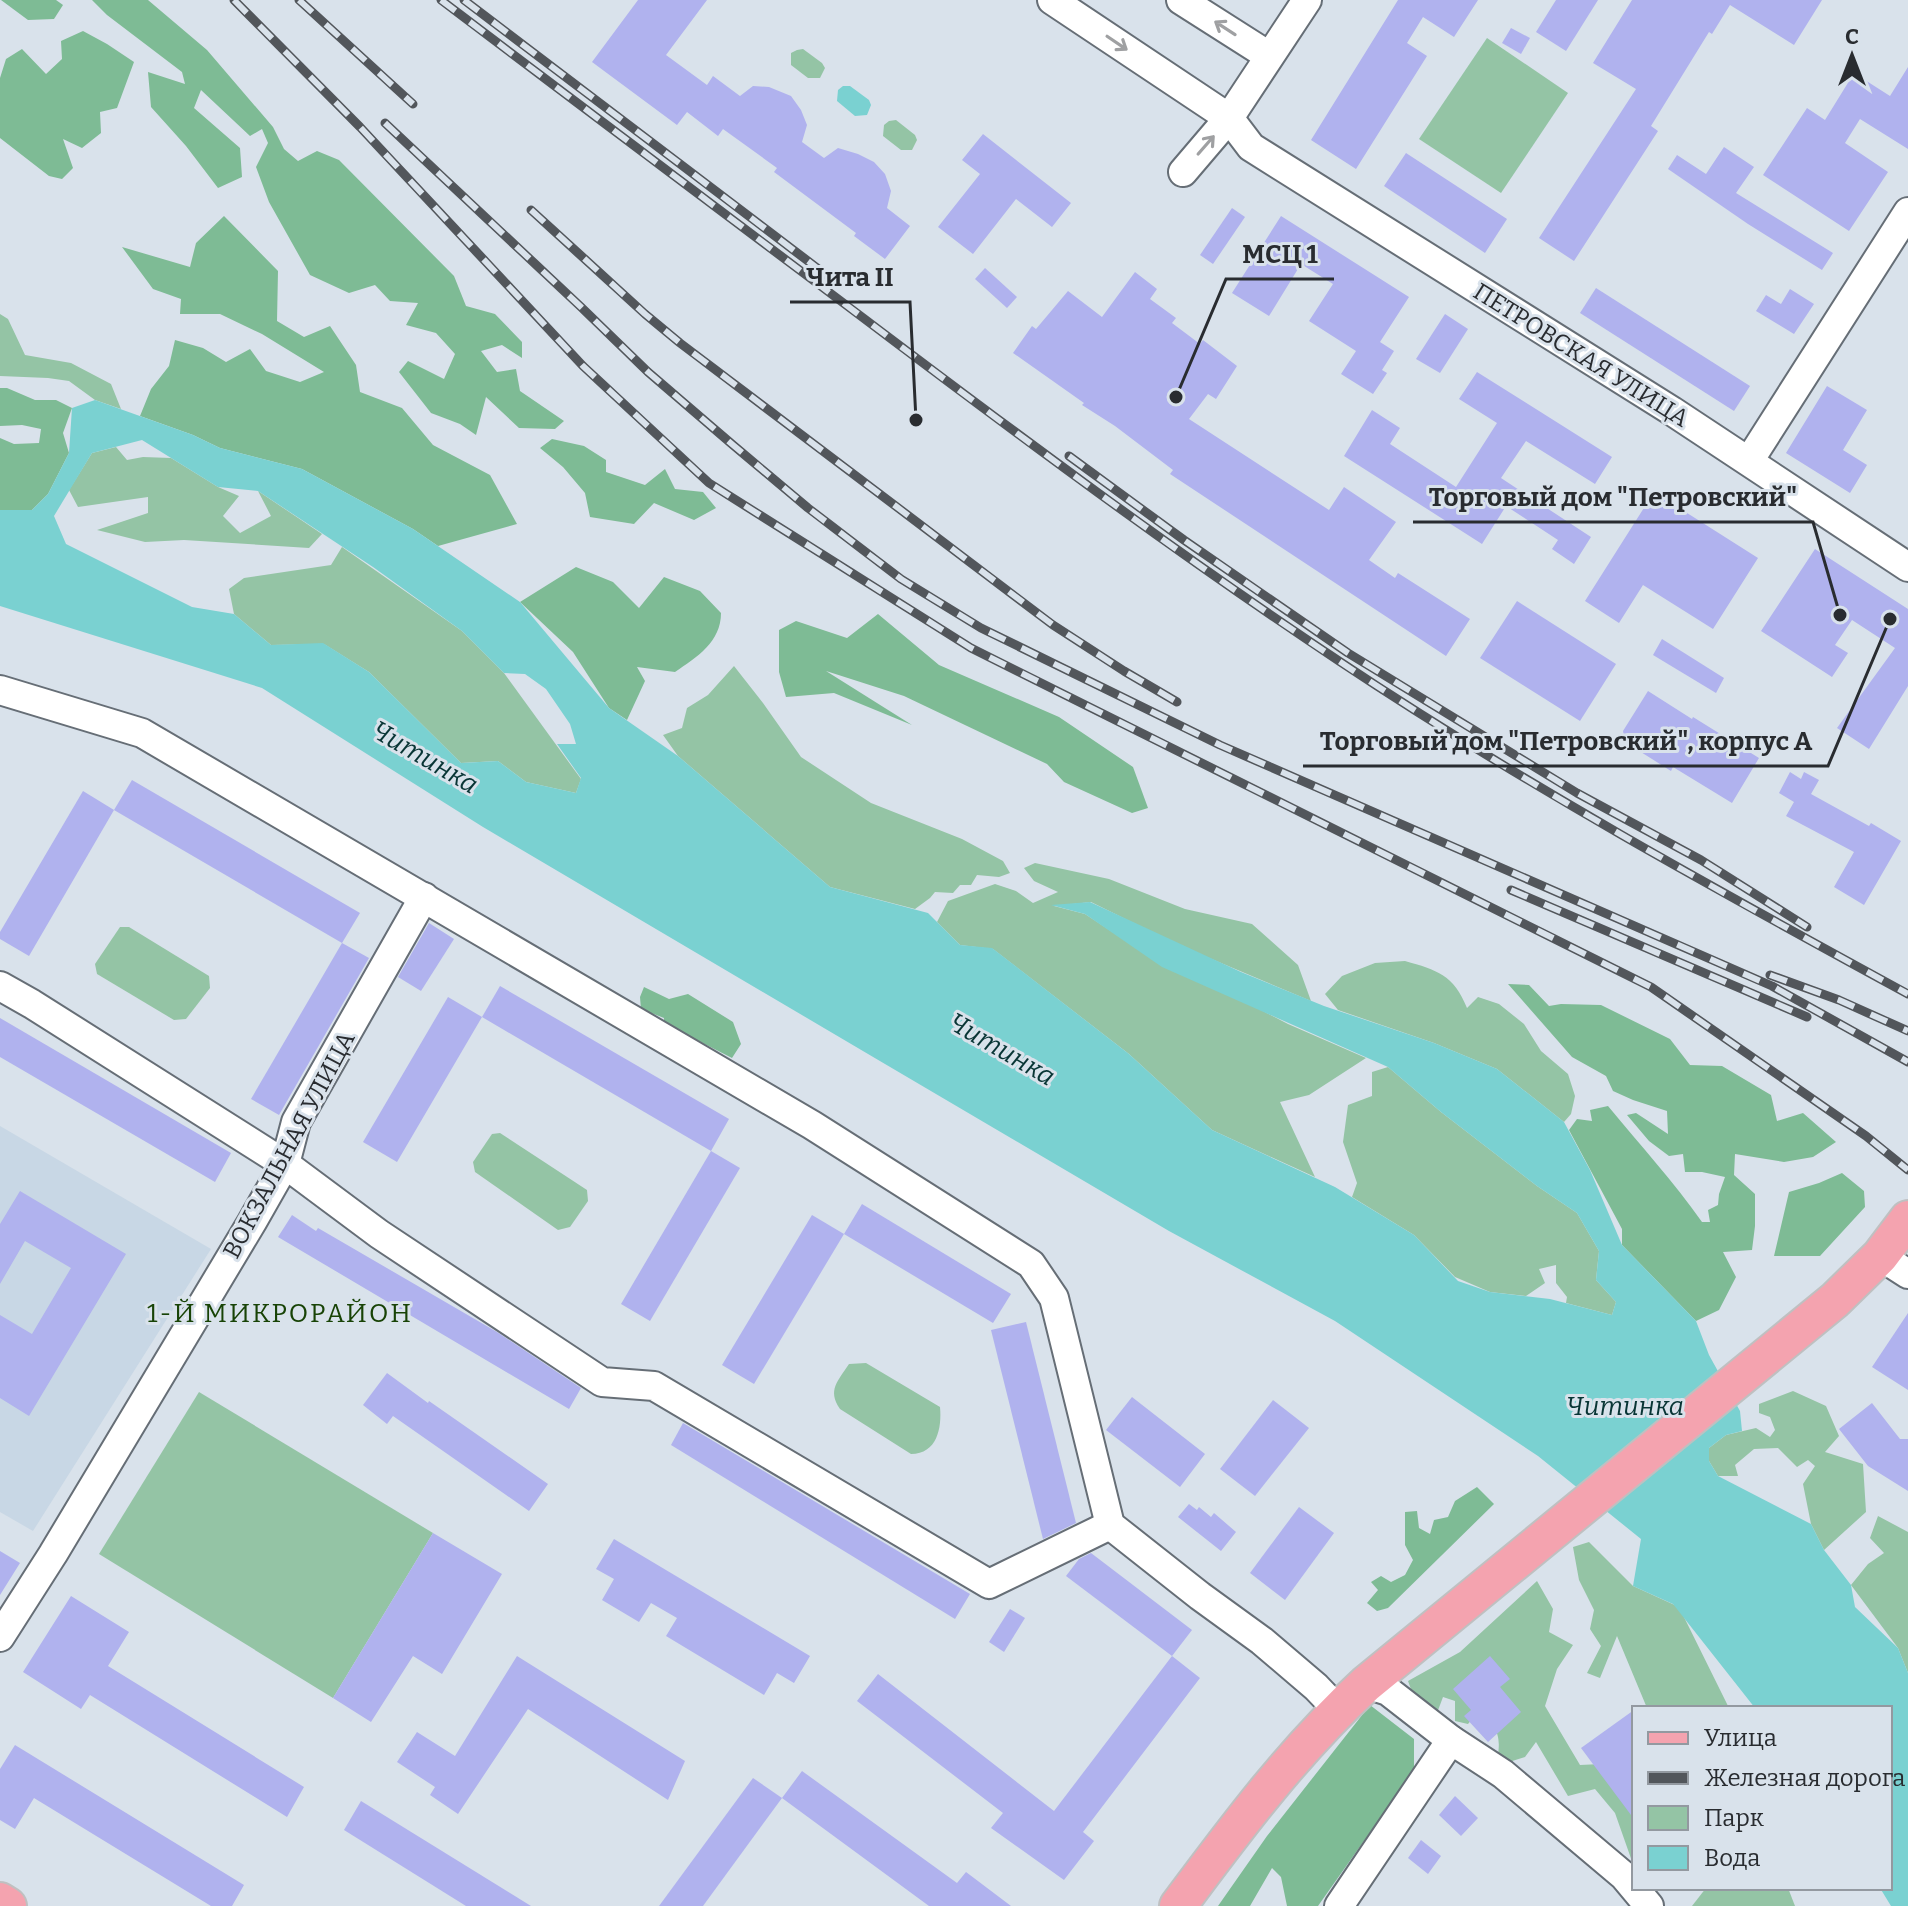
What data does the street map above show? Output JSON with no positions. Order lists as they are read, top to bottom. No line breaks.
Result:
{"streets":{"street":["ПЕТРОВСКАЯ УЛИЦА","ВОКЗАЛЬНАЯ УЛИЦА"]},"districts":["1-Й МИКРОРАЙОН"],"water":["Читинка"],"places":["МСЦ 1","Чита II","Торговый дом \"Петровский\"","Торговый дом \"Петровский\", корпус А"],"legend":["Улица","Железная дорога","Парк","Вода"],"north":"top"}
